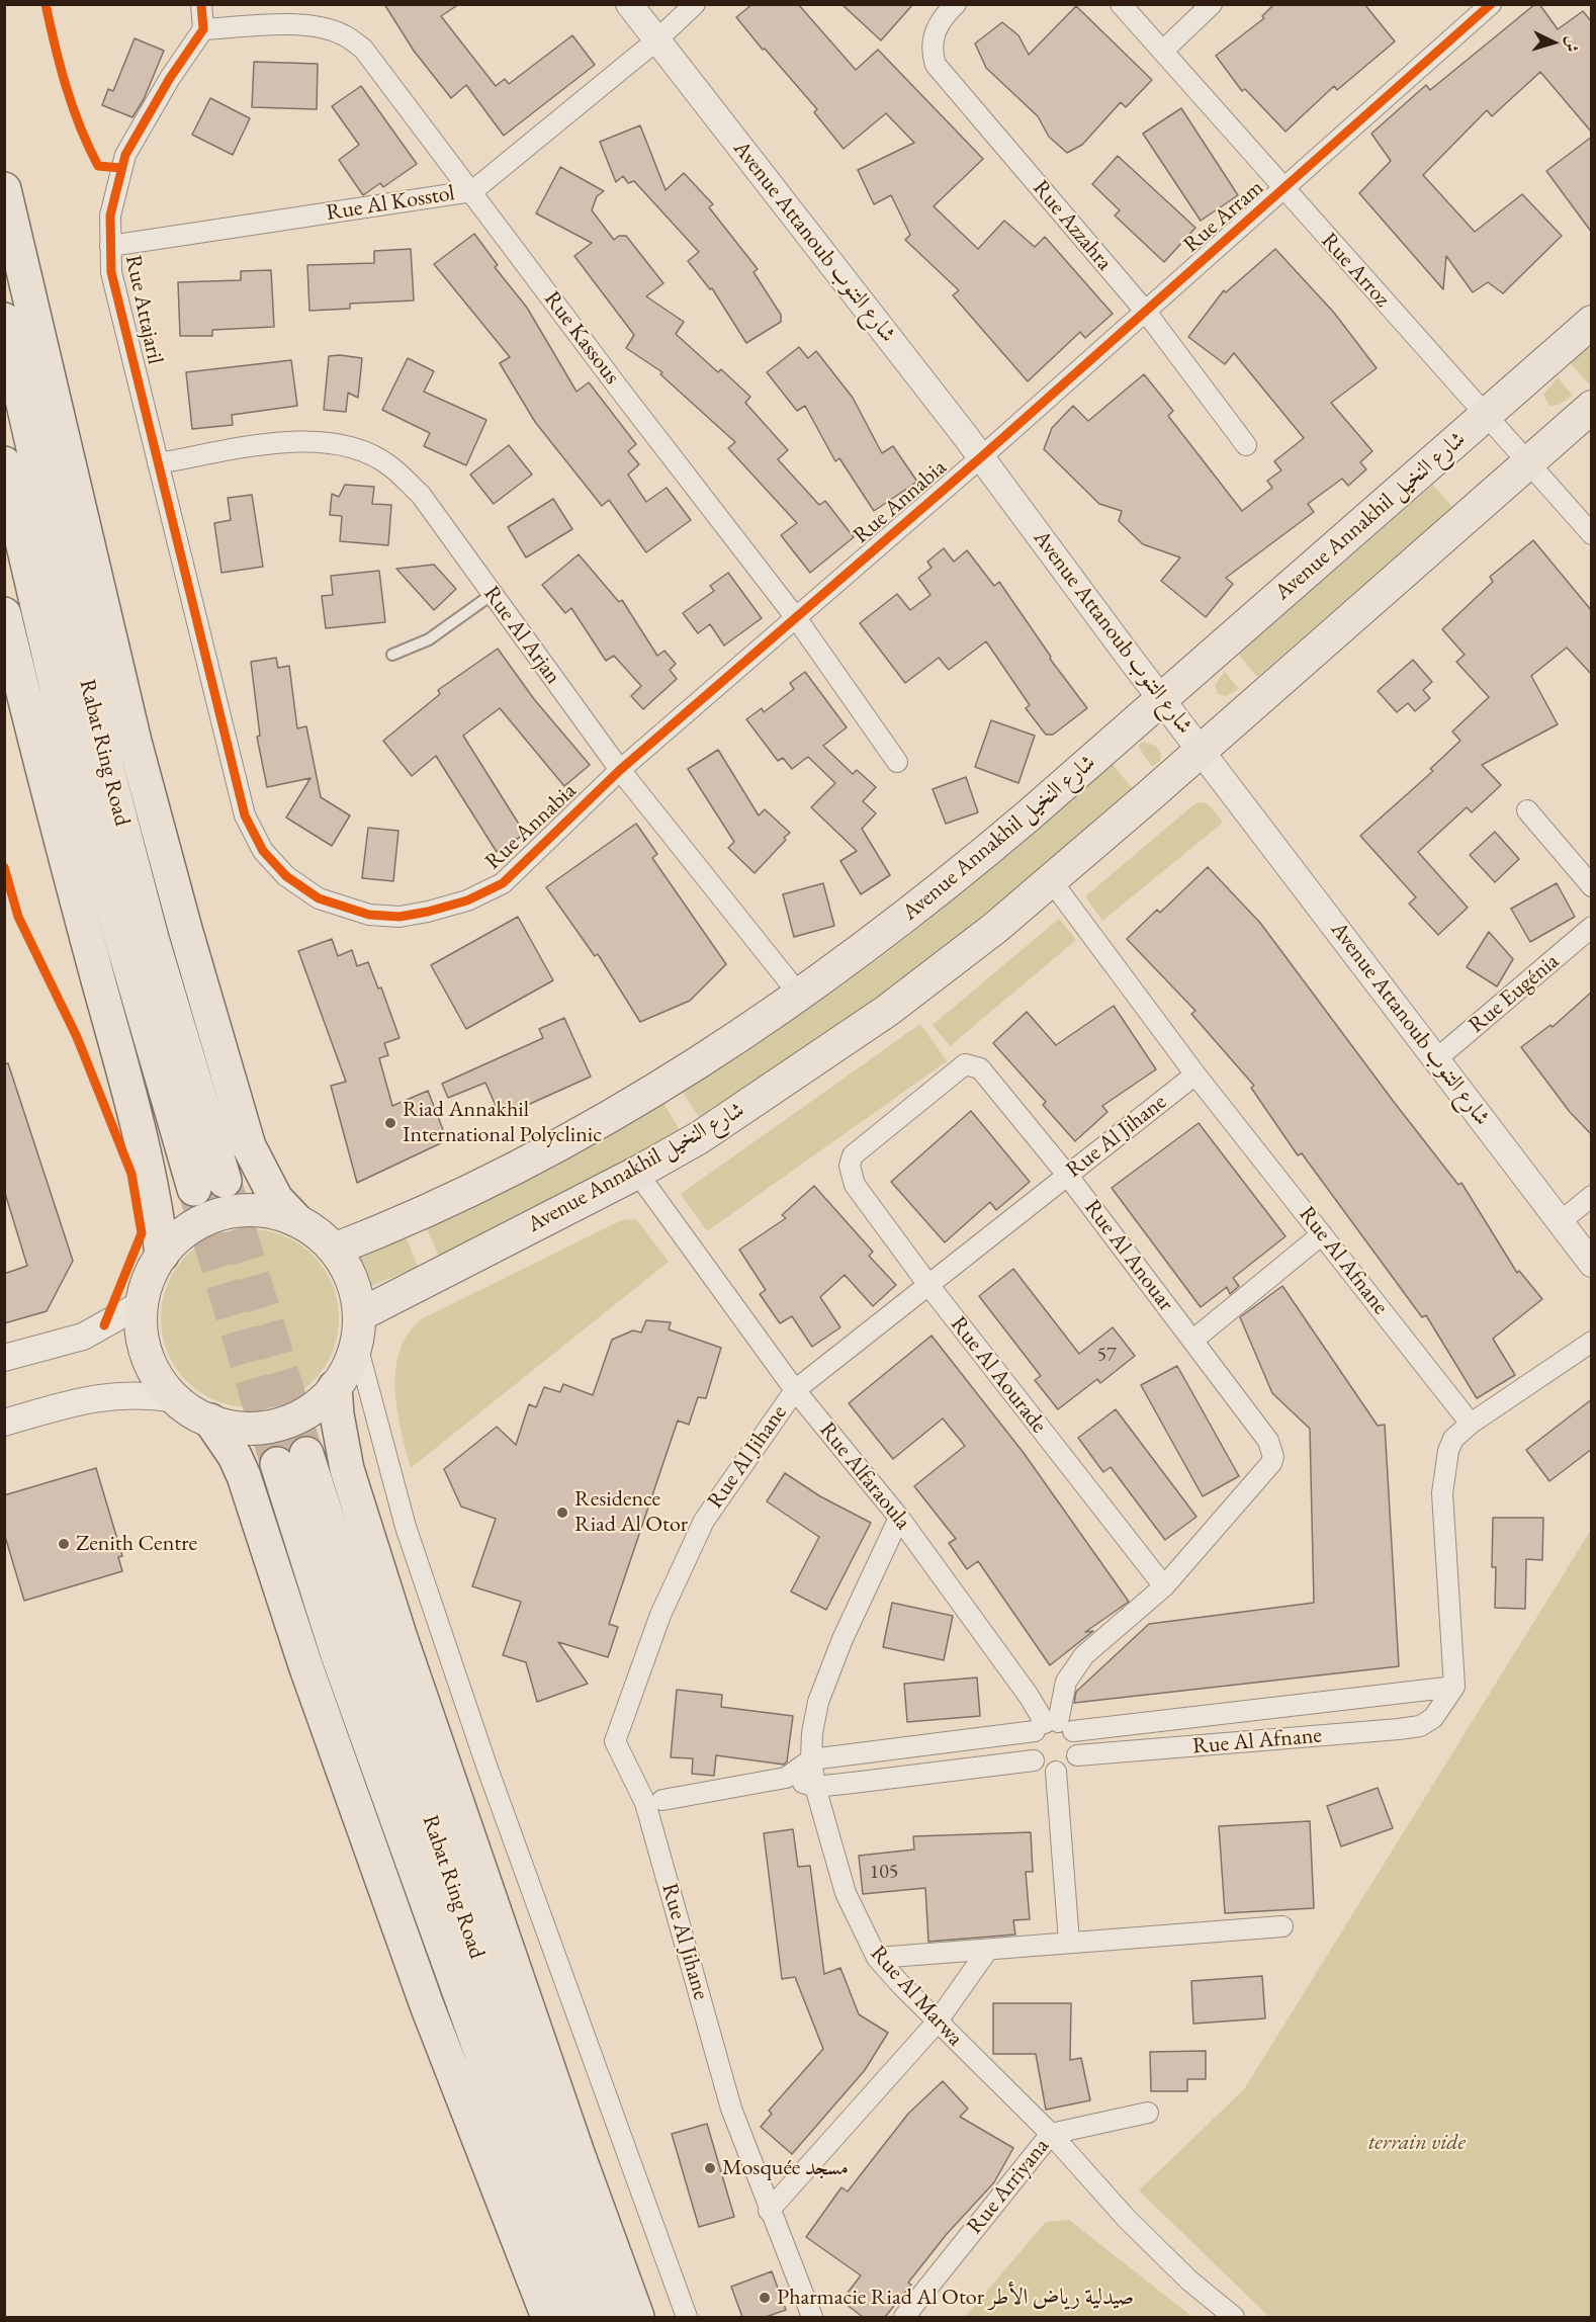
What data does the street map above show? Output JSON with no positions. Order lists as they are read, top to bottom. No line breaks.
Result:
{"streets":{"highway":["Rabat Ring Road"],"main road":["Avenue Annakhil شارع النخيل"],"street":["Rue Al Kosstol","Rue Arram","Rue Azzahra","Avenue Attanoub شارع التنوب","Rue Arroz","Rue Attajaril","Rue Kassous","Rue Annabia","Rue Al Arjan","Rue Eugénia","Rue Al Jihane","Rue Al Anouar","Rue Al Afnane","Rue Al Aourade","Rue Alfaraoula","Rue Al Marwa","Rue Arriyana"]},"crossings":[["Rue Al Kosstol","Avenue Attanoub شارع التنوب"],["Rue Al Kosstol","Rue Attajaril"],["Rue Al Kosstol","Rue Kassous"],["Rue Arram","Rue Azzahra"],["Rue Arram","Avenue Attanoub شارع التنوب"],["Rue Arram","Rue Arroz"],["Rue Arram","Rue Annabia"],["Avenue Attanoub شارع التنوب","Rue Annabia"],["Avenue Attanoub شارع التنوب","Avenue Annakhil شارع النخيل"],["Avenue Attanoub شارع التنوب","Rue Eugénia"],["Rue Arroz","Avenue Annakhil شارع النخيل"],["Rue Attajaril","Rue Kassous"],["Rue Attajaril","Rue Annabia"],["Rue Attajaril","Rue Al Arjan"],["Rue Kassous","Rue Annabia"],["Rue Annabia","Rue Al Arjan"],["Avenue Annakhil شارع النخيل","Rue Al Arjan"],["Avenue Annakhil شارع النخيل","Rue Al Afnane"],["Avenue Annakhil شارع النخيل","Rue Alfaraoula"],["Rue Al Jihane","Rue Al Anouar"],["Rue Al Jihane","Rue Al Afnane"],["Rue Al Jihane","Rue Al Aourade"],["Rue Al Jihane","Rue Alfaraoula"],["Rue Al Anouar","Rue Al Aourade"],["Rue Al Afnane","Rue Alfaraoula"],["Rue Al Afnane","Rue Al Marwa"],["Rue Alfaraoula","Rue Al Marwa"],["Rue Al Marwa","Rue Arriyana"]],"parks":["terrain vide"],"places":["Riad Annakhil International Polyclinic","Residence Riad Al Otor","Zenith Centre","Mosquée مسجد","Pharmacie Riad Al Otor صيدلية رياض الأطر"],"house_numbers":["57","105"],"north":"right"}
